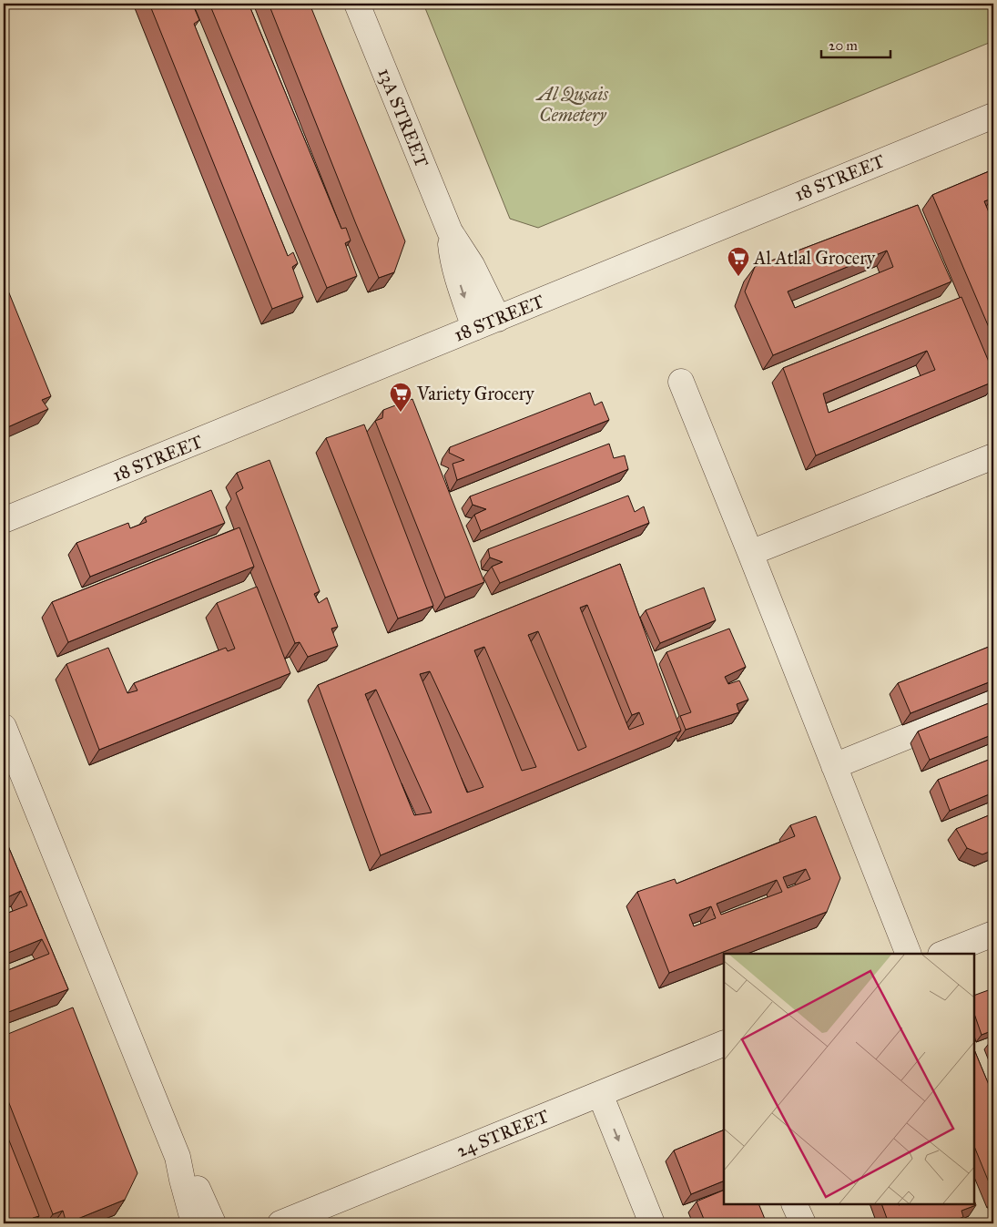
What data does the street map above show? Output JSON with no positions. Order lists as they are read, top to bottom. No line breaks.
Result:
{"streets":{"street":["13A STREET","18 STREET","24 STREET"]},"crossings":[["13A STREET","18 STREET"]],"parks":["Al Qusais Cemetery"],"places":{"supermarket":["Al Atlal Grocery","Variety Grocery"]},"scale_bar":"20 m"}
